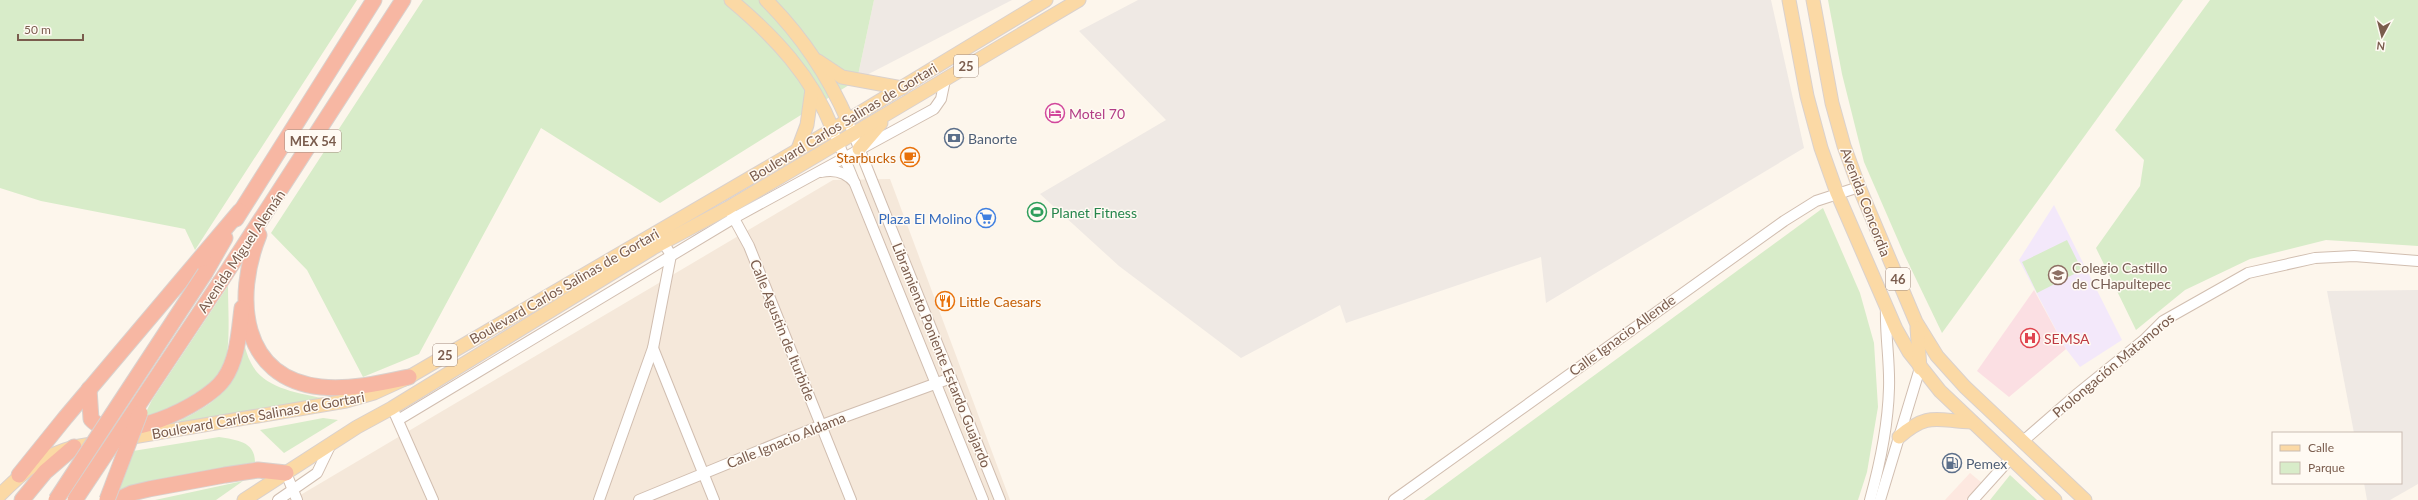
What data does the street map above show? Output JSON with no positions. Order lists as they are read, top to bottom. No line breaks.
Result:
{"streets":{"highway":["MEX 54","Avenida Miguel Alemán"],"main road":["25","Boulevard Carlos Salinas de Gortari","Avenida Concordia","46"],"street":["Calle Agustin de Iturbide","Calle Ignacio Allende","Libramiento Poniente Estardo Guajardo","Prolongación Matamoros","Calle Ignacio Aldama"]},"crossings":[["Boulevard Carlos Salinas de Gortari","Calle Agustin de Iturbide"],["Boulevard Carlos Salinas de Gortari","Libramiento Poniente Estardo Guajardo"],["Avenida Concordia","Calle Ignacio Allende"],["Avenida Concordia","Prolongación Matamoros"],["Calle Agustin de Iturbide","Calle Ignacio Aldama"],["Libramiento Poniente Estardo Guajardo","Calle Ignacio Aldama"]],"places":{"hotel":["Motel 70"],"bank":["Banorte"],"cafe":["Starbucks"],"sports":["Planet Fitness"],"supermarket":["Plaza El Molino"],"school or university":["Colegio Castillo de CHapultepec"],"restaurant":["Little Caesars"],"hospital":["SEMSA"],"fuel station":["Pemex"]},"legend":["Calle","Parque"],"scale_bar":"50 m","north":"bottom"}
